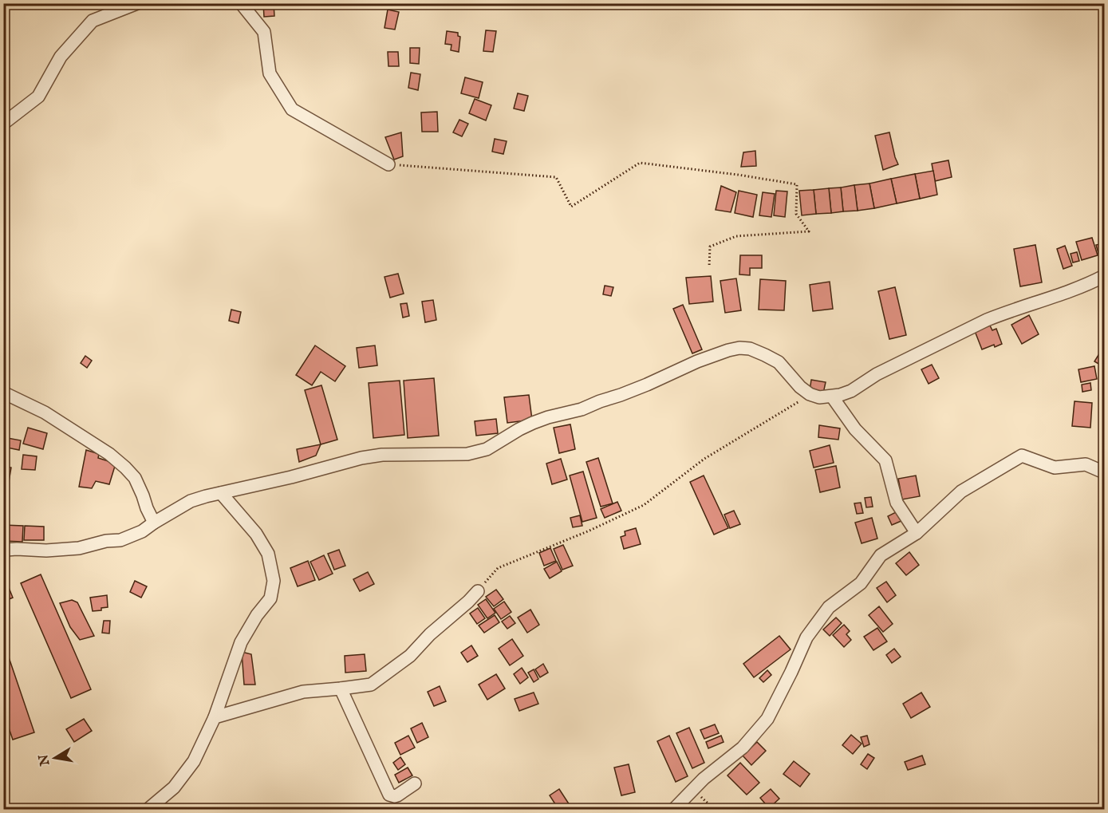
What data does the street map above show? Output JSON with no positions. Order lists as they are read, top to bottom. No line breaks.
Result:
{"north":"left"}
